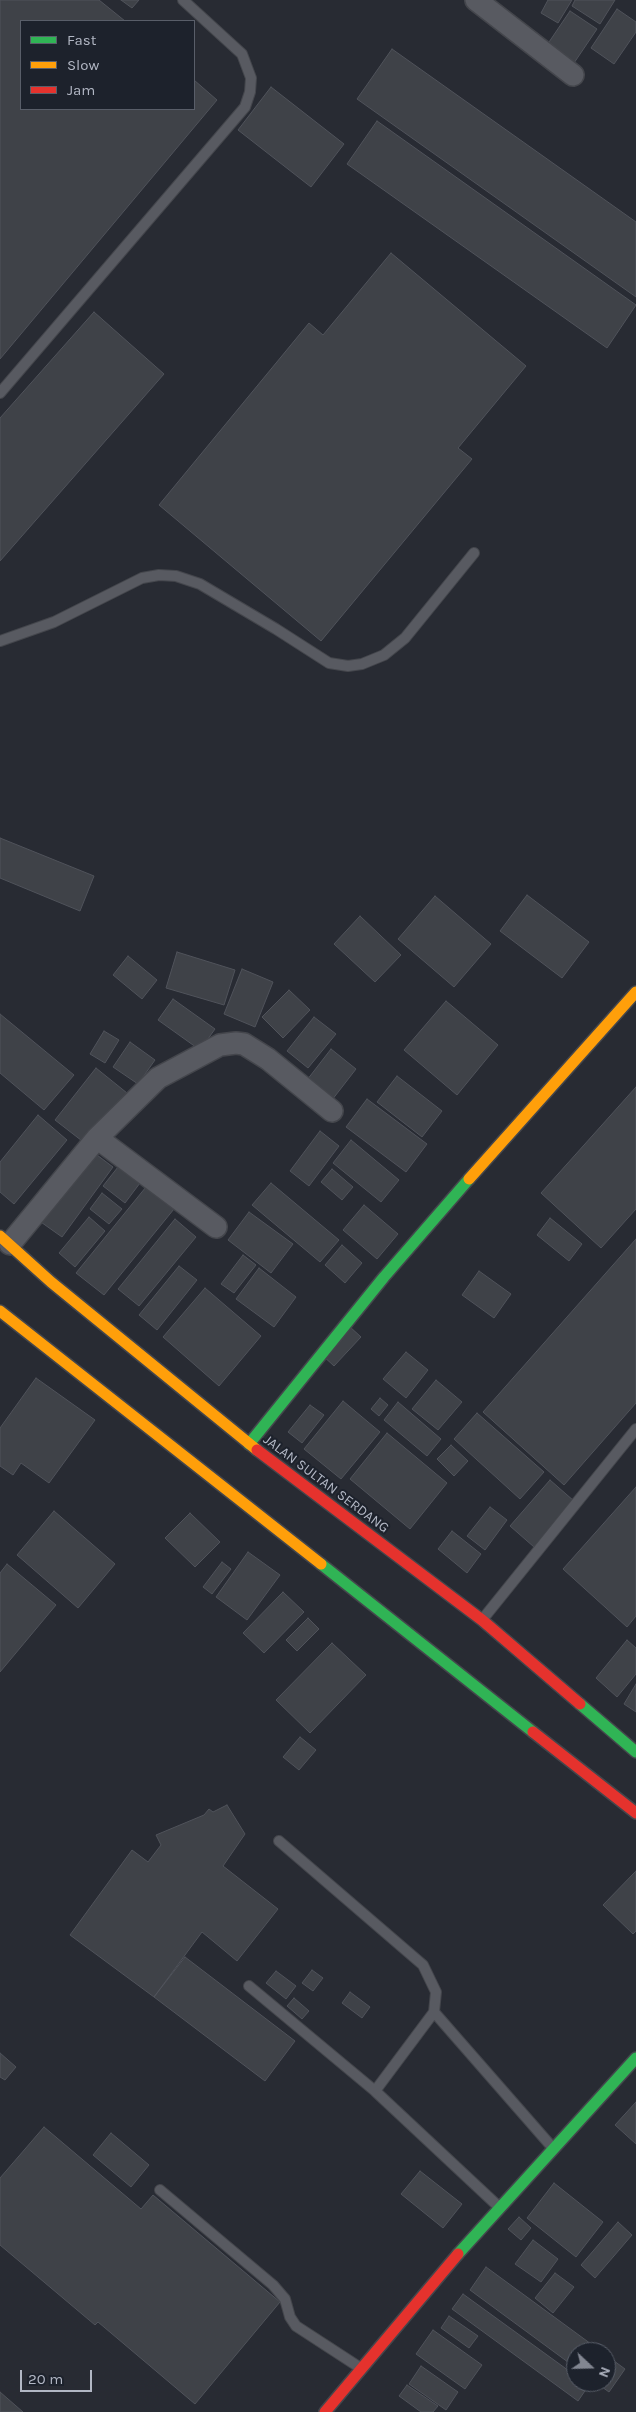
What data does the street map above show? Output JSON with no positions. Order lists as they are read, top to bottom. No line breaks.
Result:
{"streets":{"main road":["JALAN SULTAN SERDANG"]},"legend":["Fast","Slow","Jam"],"scale_bar":"20 m","north":"right"}
